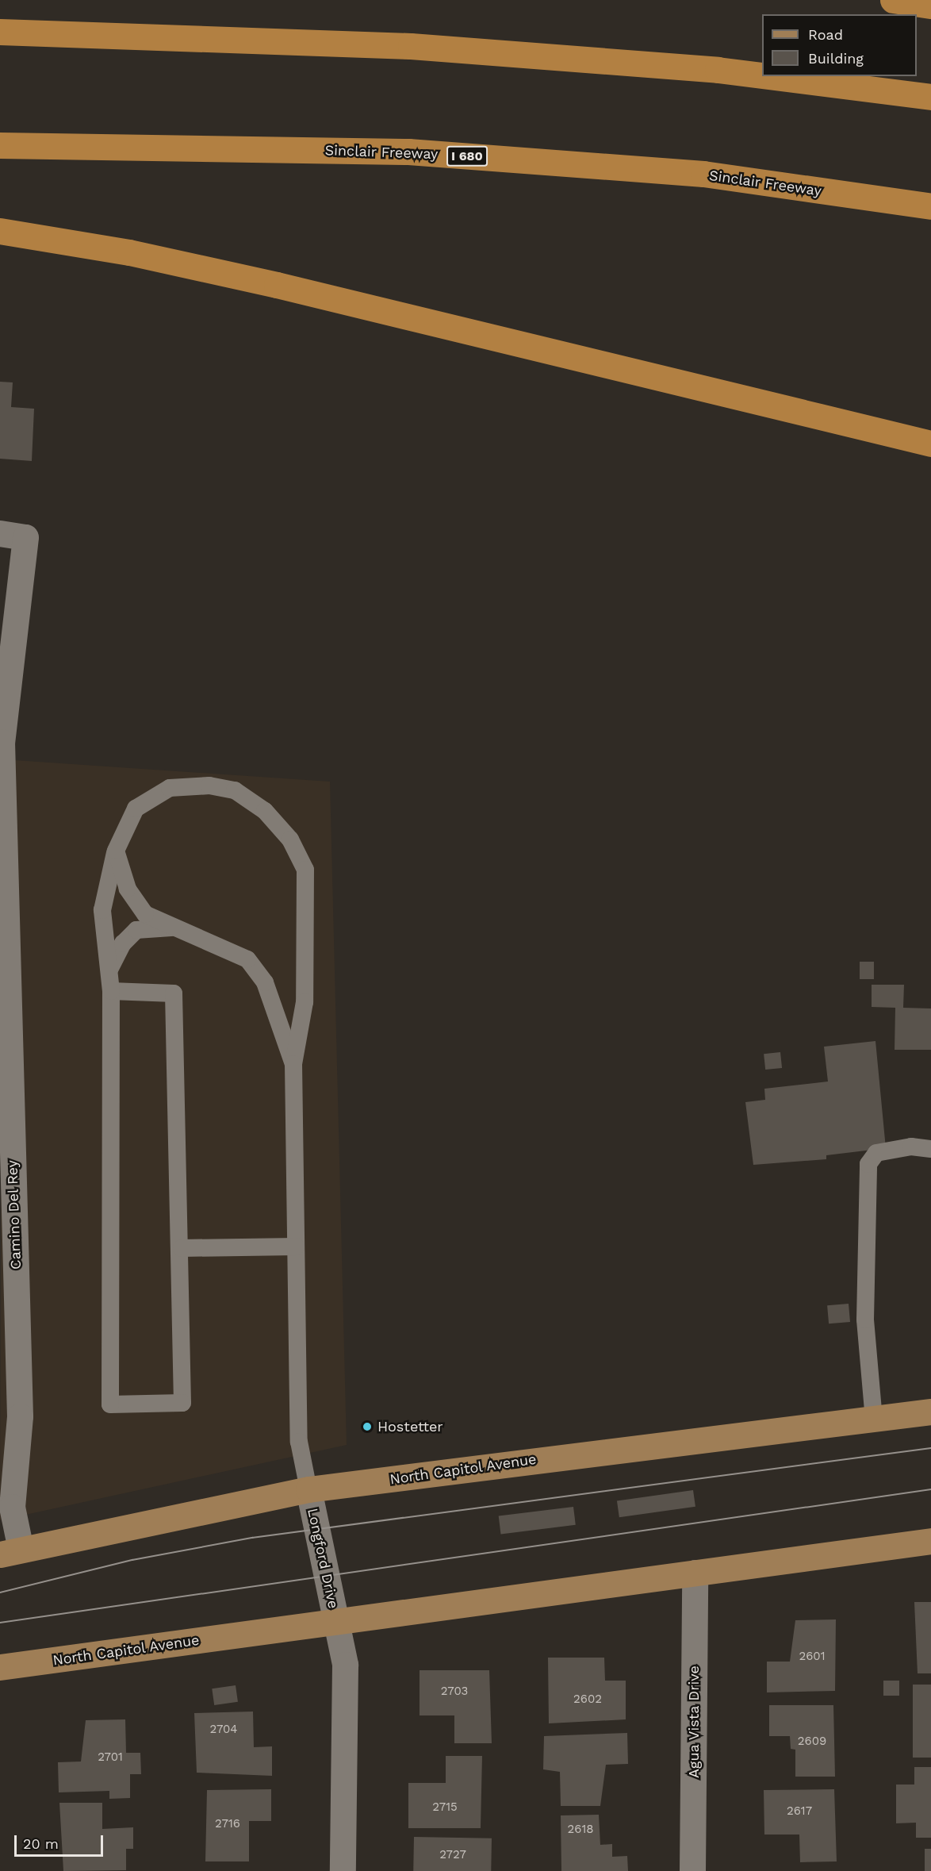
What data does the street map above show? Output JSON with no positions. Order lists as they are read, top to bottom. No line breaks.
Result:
{"streets":{"highway":["Sinclair Freeway","I 680"],"main road":["North Capitol Avenue"],"street":["Camino Del Rey","Longford Drive","Agua Vista Drive"]},"crossings":[["Camino Del Rey","North Capitol Avenue"],["North Capitol Avenue","Longford Drive"],["North Capitol Avenue","Agua Vista Drive"]],"places":["Hostetter"],"house_numbers":["2601","2703","2602","2704","2609","2701","2715","2617","2716","2618","2727"],"legend":["Road","Building"],"scale_bar":"20 m"}
